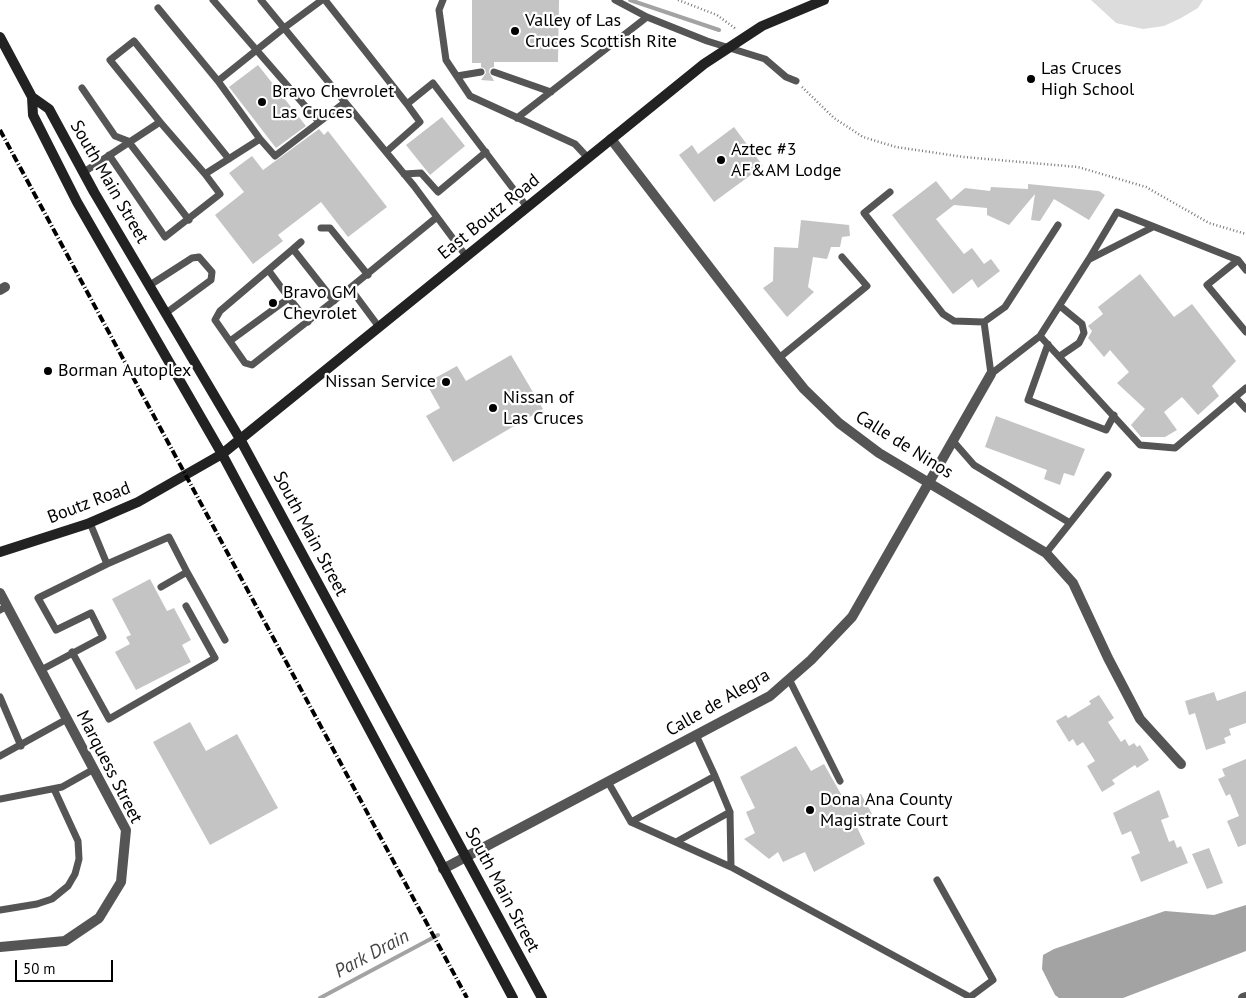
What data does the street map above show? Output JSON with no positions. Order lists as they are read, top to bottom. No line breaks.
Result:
{"streets":{"main road":["South Main Street","East Boutz Road","Boutz Road"],"street":["Calle de Ninos","Calle de Alegra","Marquess Street"]},"crossings":[["South Main Street","East Boutz Road"],["South Main Street","Calle de Alegra"],["East Boutz Road","Calle de Ninos"],["East Boutz Road","Boutz Road"],["Calle de Ninos","Calle de Alegra"]],"water":["Park Drain"],"places":["Valley of Las Cruces Scottish Rite","Las Cruces High School","Bravo Chevrolet Las Cruces","Aztec #3 AF&AM Lodge","Bravo GM Chevrolet","Borman Autoplex","Nissan Service","Nissan of Las Cruces","Dona Ana County Magistrate Court"],"scale_bar":"50 m"}
